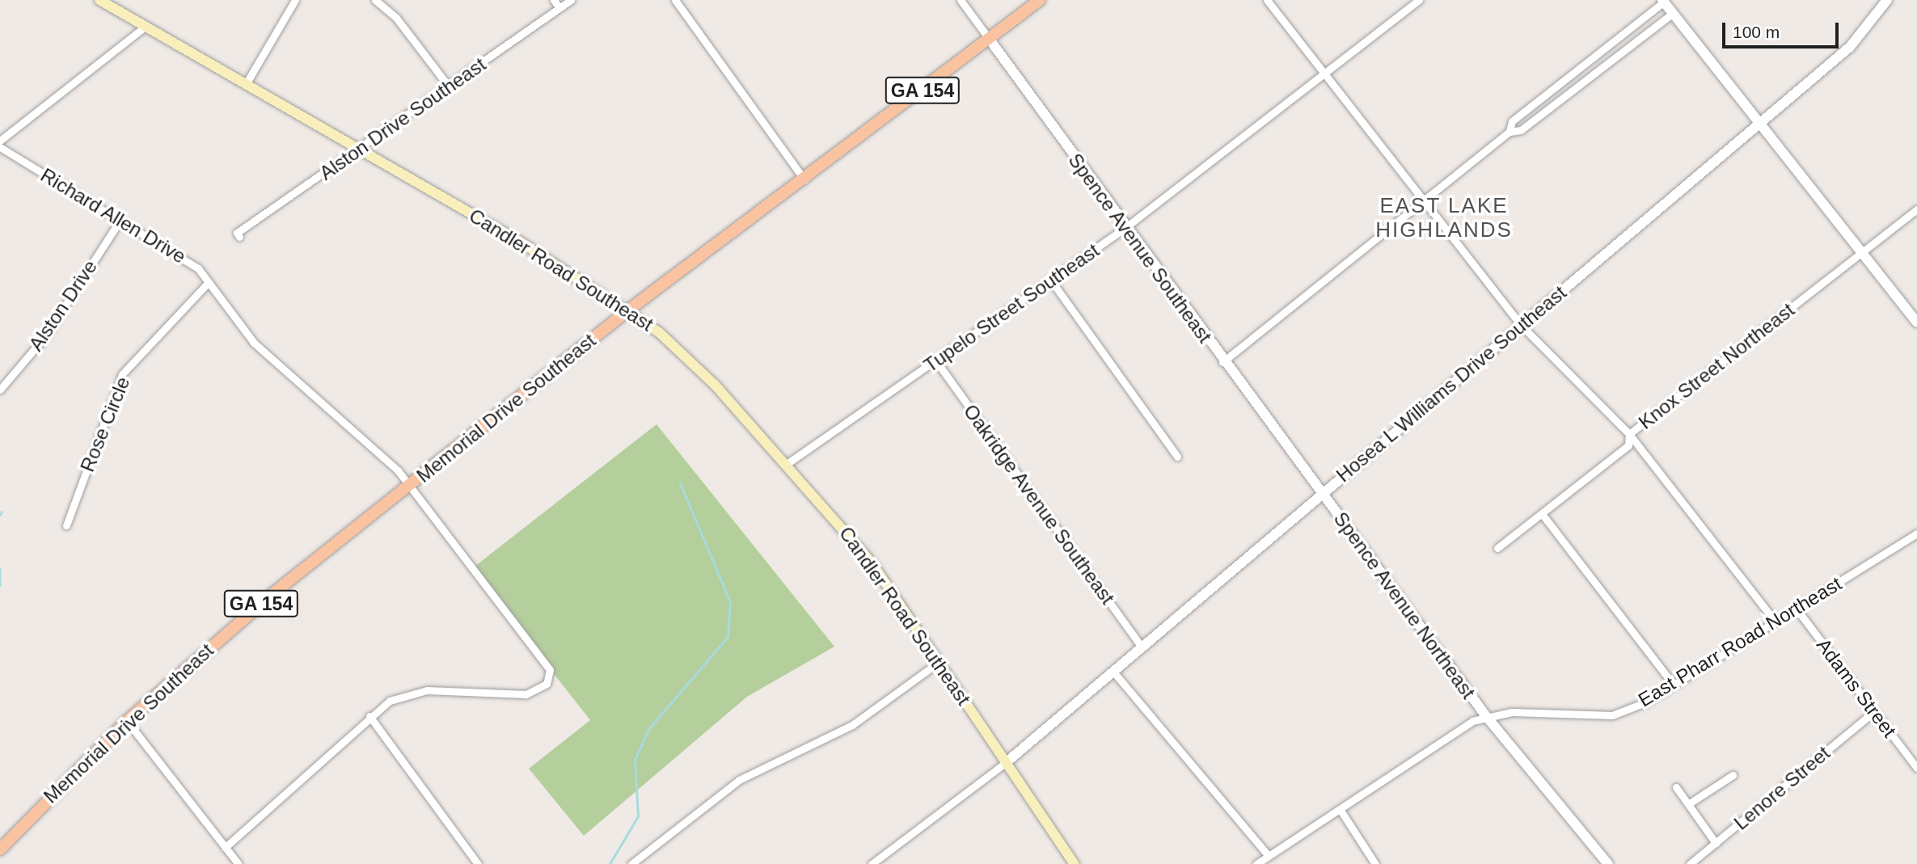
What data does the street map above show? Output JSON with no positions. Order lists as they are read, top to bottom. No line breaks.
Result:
{"streets":{"main road":["GA 154","Candler Road Southeast","Memorial Drive Southeast"],"street":["Alston Drive Southeast","Richard Allen Drive","Spence Avenue Southeast","Alston Drive","Tupelo Street Southeast","Knox Street Northeast","Hosea L Williams Drive Southeast","Rose Circle","Oakridge Avenue Southeast","Spence Avenue Northeast","East Pharr Road Northeast","Adams Street","Lenore Street"]},"crossings":[["Alston Drive Southeast","Candler Road Southeast"],["Richard Allen Drive","Alston Drive"],["Richard Allen Drive","Memorial Drive Southeast"],["Richard Allen Drive","Rose Circle"],["Spence Avenue Southeast","Tupelo Street Southeast"],["Spence Avenue Southeast","Hosea L Williams Drive Southeast"],["Spence Avenue Southeast","Memorial Drive Southeast"],["Spence Avenue Southeast","Spence Avenue Northeast"],["Candler Road Southeast","Tupelo Street Southeast"],["Candler Road Southeast","Hosea L Williams Drive Southeast"],["Candler Road Southeast","Memorial Drive Southeast"],["Tupelo Street Southeast","Oakridge Avenue Southeast"],["Hosea L Williams Drive Southeast","Oakridge Avenue Southeast"],["Hosea L Williams Drive Southeast","Spence Avenue Northeast"],["Spence Avenue Northeast","East Pharr Road Northeast"],["East Pharr Road Northeast","Adams Street"],["Adams Street","Lenore Street"]],"districts":["EAST LAKE HIGHLANDS"],"scale_bar":"100 m"}
